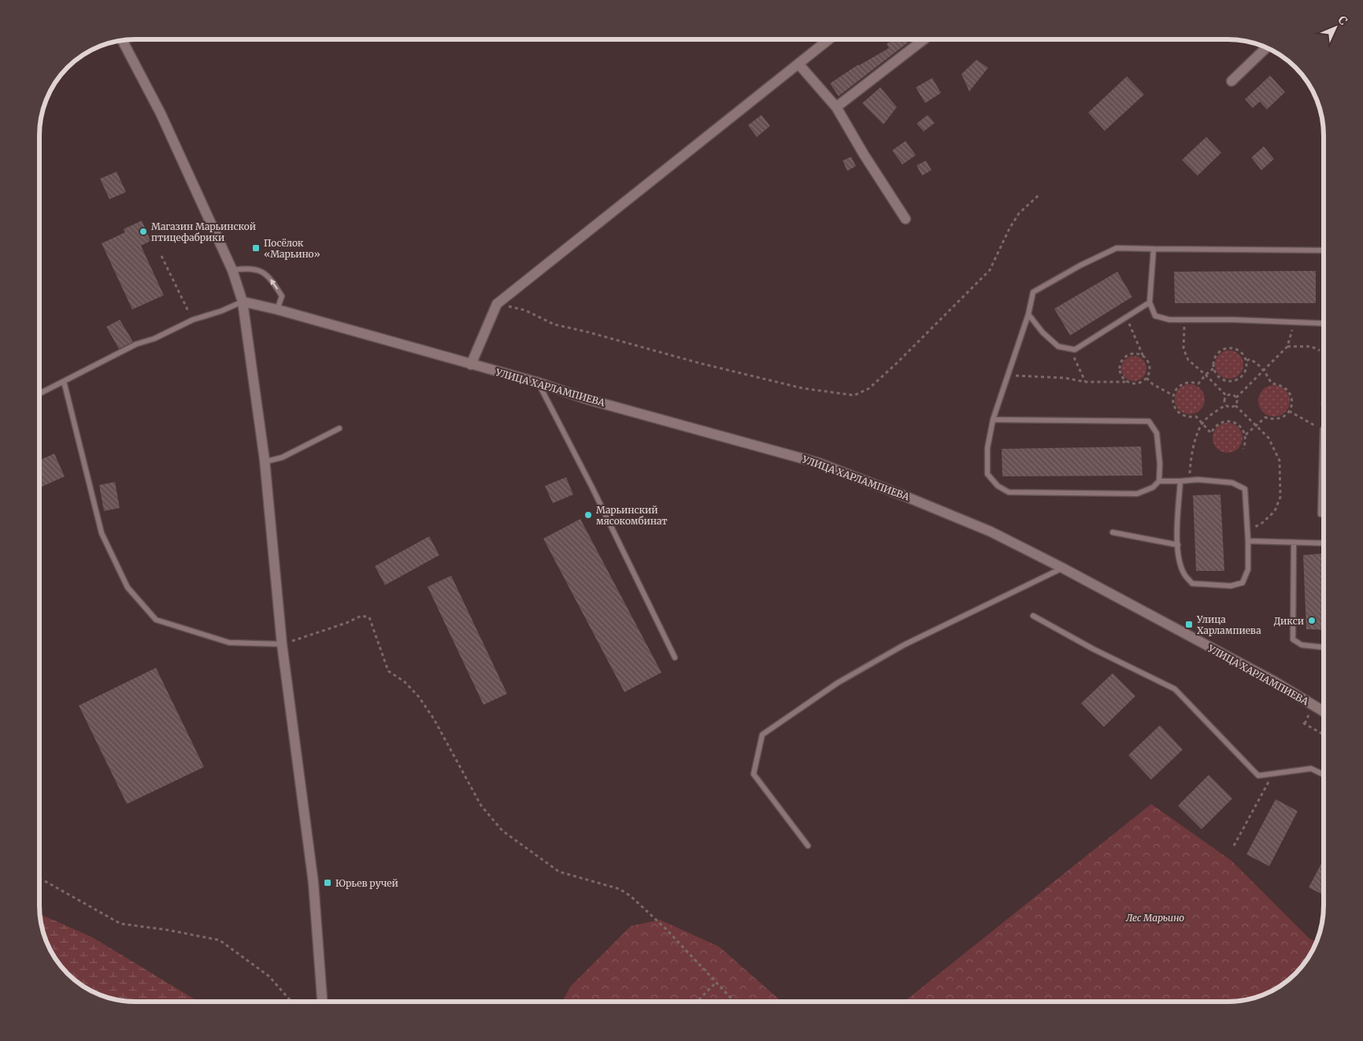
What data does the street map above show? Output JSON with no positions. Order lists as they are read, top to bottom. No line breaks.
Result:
{"streets":{"street":["УЛИЦА ХАРЛАМПИЕВА"]},"parks":["Лес Марьино"],"places":{"other":["Магазин Марьинской птицефабрики","Марьинский мясокомбинат","Дикси"],"transit":["Посёлок «Марьино»","Улица Харлампиева","Юрьев ручей"]},"north":"top right"}
